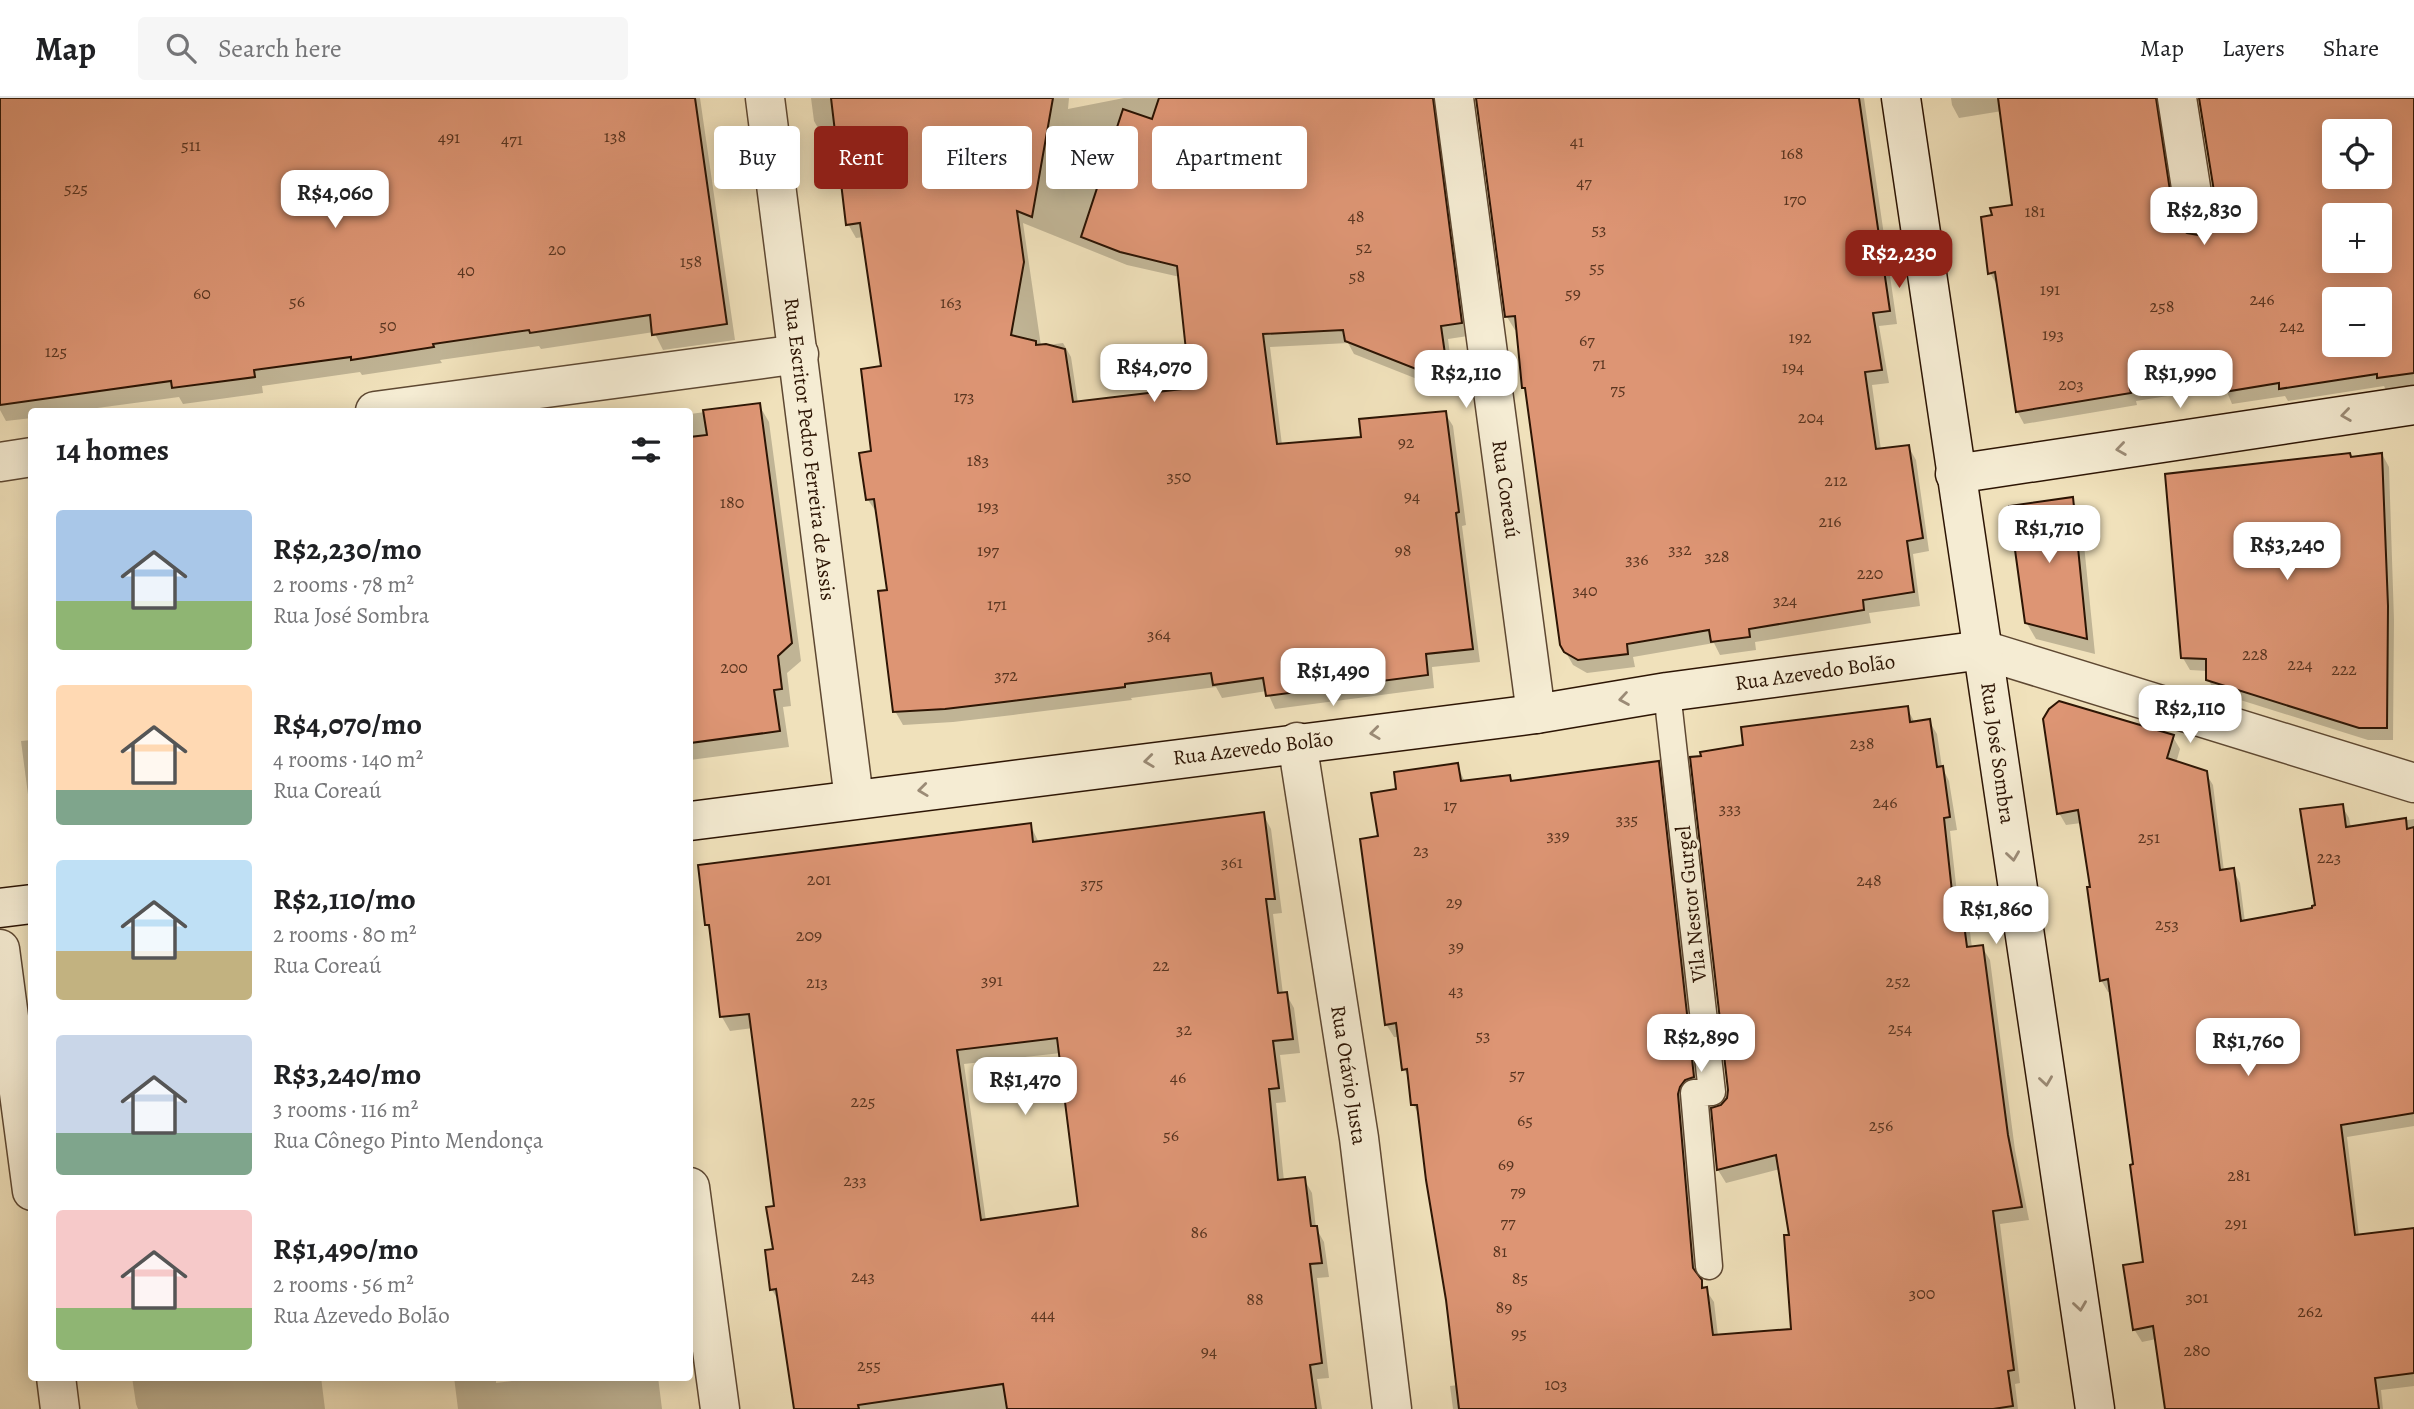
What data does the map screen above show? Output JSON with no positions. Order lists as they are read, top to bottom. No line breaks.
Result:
{"streets":{"street":["Rua Escritor Pedro Ferreira de Assis","Rua Coreaú","Rua Azevedo Bolão","Rua José Sombra","Rua Otávio Justa"],"lane":["Vila Nestor Gurgel"]},"crossings":[["Rua Escritor Pedro Ferreira de Assis","Rua Azevedo Bolão"],["Rua Coreaú","Rua Azevedo Bolão"],["Rua Azevedo Bolão","Rua José Sombra"],["Rua Azevedo Bolão","Vila Nestor Gurgel"],["Rua Azevedo Bolão","Rua Otávio Justa"]],"one_way":["Rua Azevedo Bolão","Rua José Sombra"],"house_numbers":["138","491","471","41","511","168","47","525","170","181","48","53","52","20","158","55","40","58","191","60","59","246","56","163","258","50","242","193","192","67","125","71","194","203","75","173","204","92","183","350","212","94","180","193","216","332","197","98","328","336","220","340","324","171","364","228","224","200","222","372","238","246","17","333","335","339","251","23","223","361","201","248","375","29","253","209","39","22","391","252","213","43","254","32","53","57","46","225","65","256","56","69","281","233","79","77","291","86","81","243","85","300","301","88","89","262","444","95","280","94","255","103"],"page":{"header":"Map","search":"Search here","nav":["Map","Layers","Share"],"map_buttons":["+","−"],"chip":["Buy","Rent","Filters","New","Apartment"],"price":["R$4,060","R$2,830","R$2,230","R$4,070","R$2,110","R$1,990","R$1,710","R$3,240","R$1,490","R$2,110","R$1,860","R$2,890","R$1,760","R$1,470"],"heading":"14 homes","list":[{"name":"R$2,230/mo","note":"2 rooms · 78 m² · Rua José Sombra"},{"name":"R$4,070/mo","note":"4 rooms · 140 m² · Rua Coreaú"},{"name":"R$2,110/mo","note":"2 rooms · 80 m² · Rua Coreaú"},{"name":"R$3,240/mo","note":"3 rooms · 116 m² · Rua Cônego Pinto Mendonça"},{"name":"R$1,490/mo","note":"2 rooms · 56 m² · Rua Azevedo Bolão"}]}}
